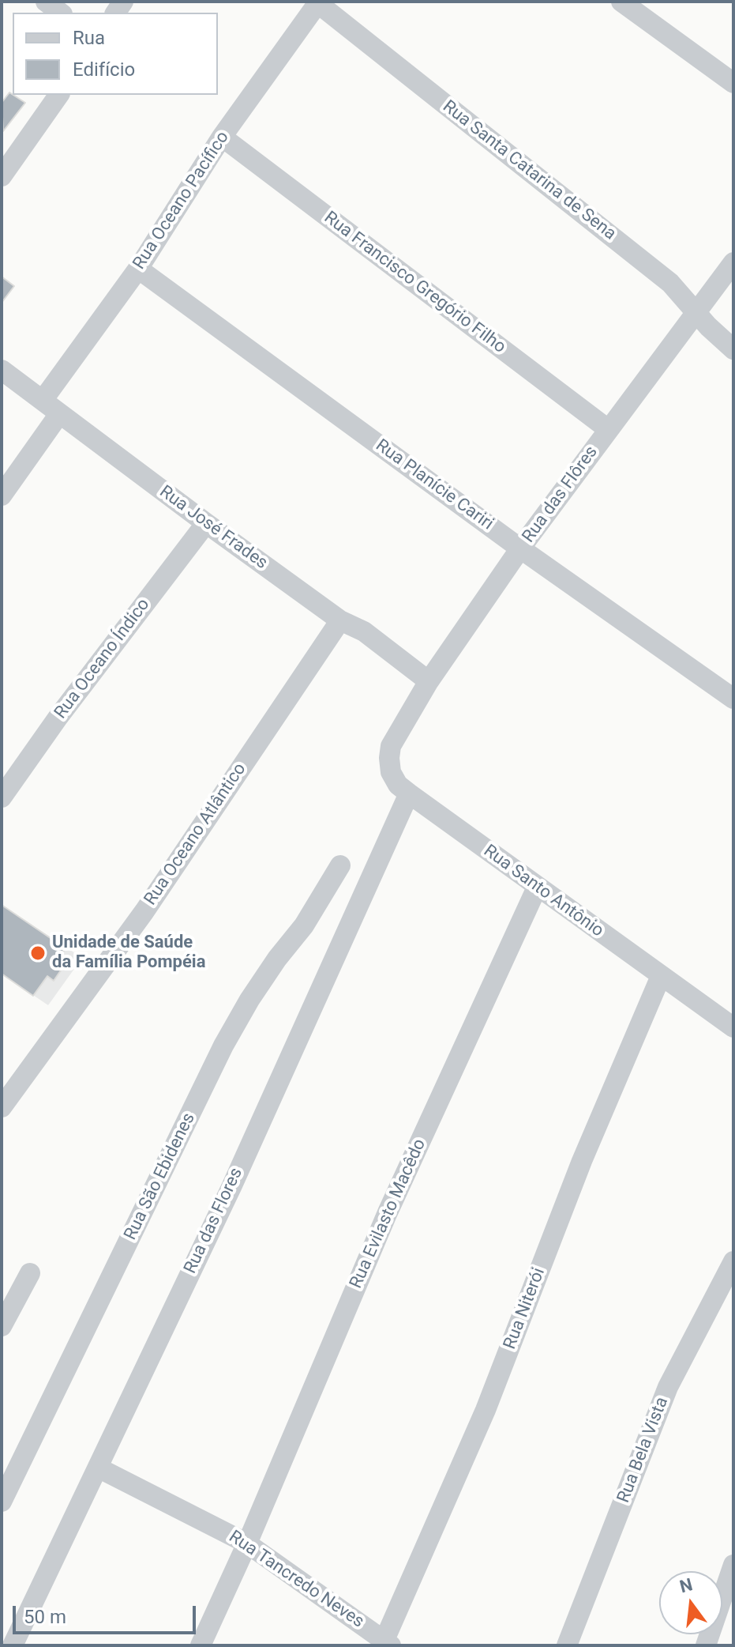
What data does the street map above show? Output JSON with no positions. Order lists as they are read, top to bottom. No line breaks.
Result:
{"streets":{"street":["Rua Santa Catarina de Sena","Rua Oceano Pacífico","Rua Francisco Gregório Filho","Rua Planície Cariri","Rua das Flôres","Rua José Frades","Rua Oceano Índico","Rua Oceano Atlântico","Rua Santo Antônio","Rua São Ebidenes","Rua Evilasto Macêdo","Rua das Flores","Rua Niterói","Rua Bela Vista","Rua Tancredo Neves"]},"crossings":[["Rua Santa Catarina de Sena","Rua Oceano Pacífico"],["Rua Santa Catarina de Sena","Rua das Flôres"],["Rua Oceano Pacífico","Rua Francisco Gregório Filho"],["Rua Oceano Pacífico","Rua Planície Cariri"],["Rua Oceano Pacífico","Rua José Frades"],["Rua Francisco Gregório Filho","Rua das Flôres"],["Rua Planície Cariri","Rua das Flôres"],["Rua das Flôres","Rua José Frades"],["Rua das Flôres","Rua Santo Antônio"],["Rua José Frades","Rua Oceano Índico"],["Rua José Frades","Rua Oceano Atlântico"],["Rua Santo Antônio","Rua Evilasto Macêdo"],["Rua Santo Antônio","Rua das Flores"],["Rua Santo Antônio","Rua Niterói"],["Rua Evilasto Macêdo","Rua Tancredo Neves"],["Rua das Flores","Rua Tancredo Neves"],["Rua Niterói","Rua Tancredo Neves"]],"places":["Unidade de Saúde da Família Pompéia"],"legend":["Rua","Edifício"],"scale_bar":"50 m","north":"top"}
